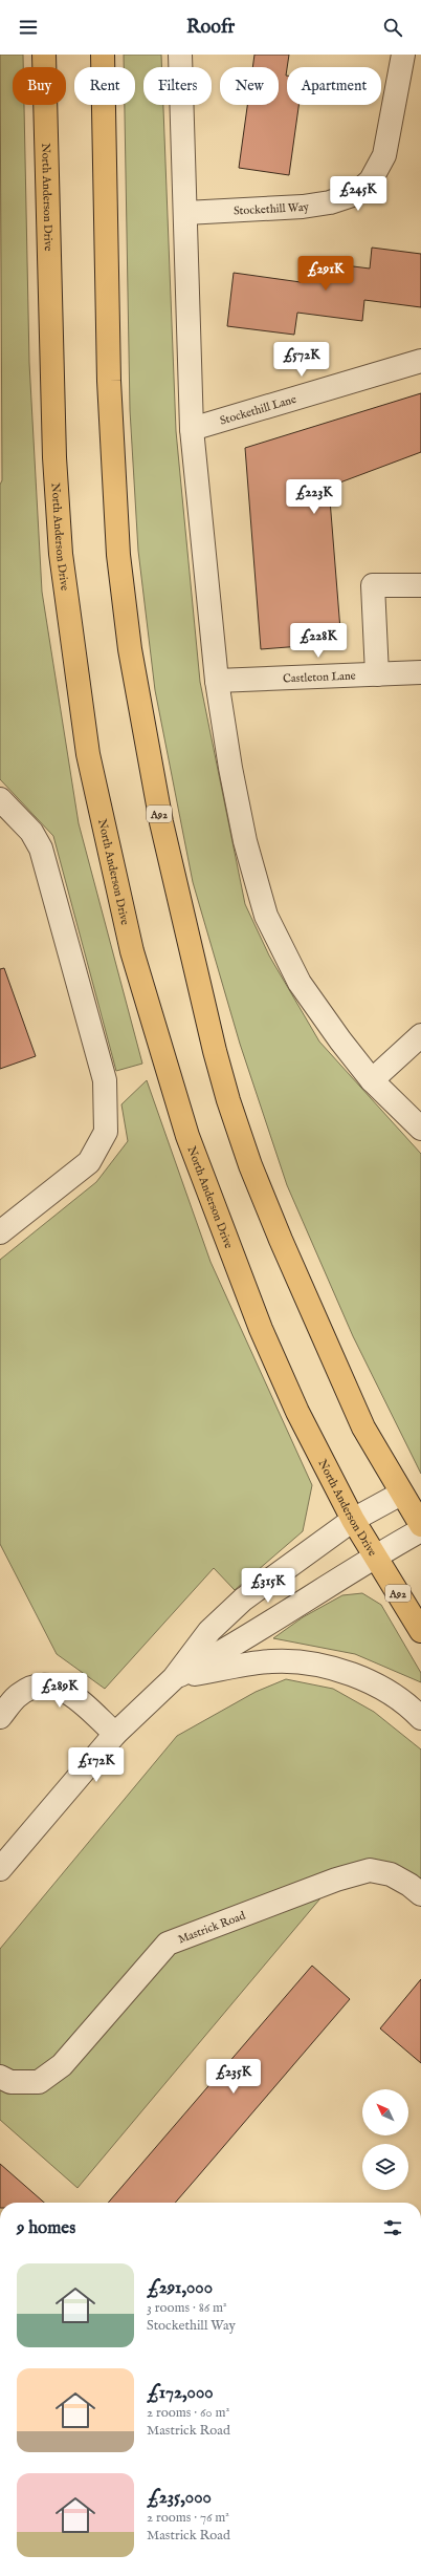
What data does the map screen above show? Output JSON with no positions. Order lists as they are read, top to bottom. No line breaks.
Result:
{"streets":{"main road":["North Anderson Drive","A92"],"street":["Stockethill Way","Stockethill Lane","Castleton Lane","Mastrick Road"]},"north":"top left","page":{"header":"Roofr","chip":["Buy","Rent","Filters","New","Apartment"],"price":["£245K","£291K","£572K","£223K","£228K","£315K","£289K","£172K","£235K"],"heading":"9 homes","list":[{"name":"£291,000","note":"3 rooms · 86 m² · Stockethill Way"},{"name":"£172,000","note":"2 rooms · 60 m² · Mastrick Road"},{"name":"£235,000","note":"2 rooms · 76 m² · Mastrick Road"}]}}
